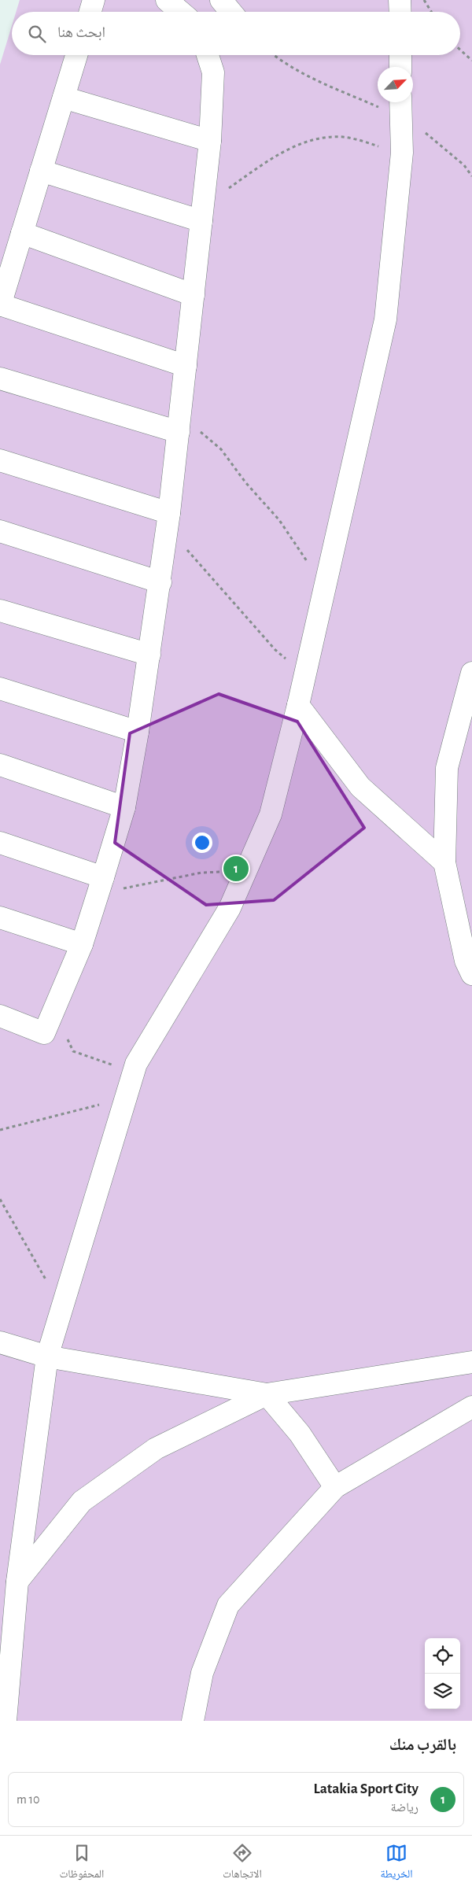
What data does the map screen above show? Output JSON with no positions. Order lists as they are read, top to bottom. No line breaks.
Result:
{"north":"top right","page":{"search":"ابحث هنا","pins":"1","heading":"بالقرب منك","list":[{"mark":"1","name":"Latakia Sport City","note":"رياضة","value":"10 m"}],"nav":["الخريطة","الاتجاهات","المحفوظات"]}}
